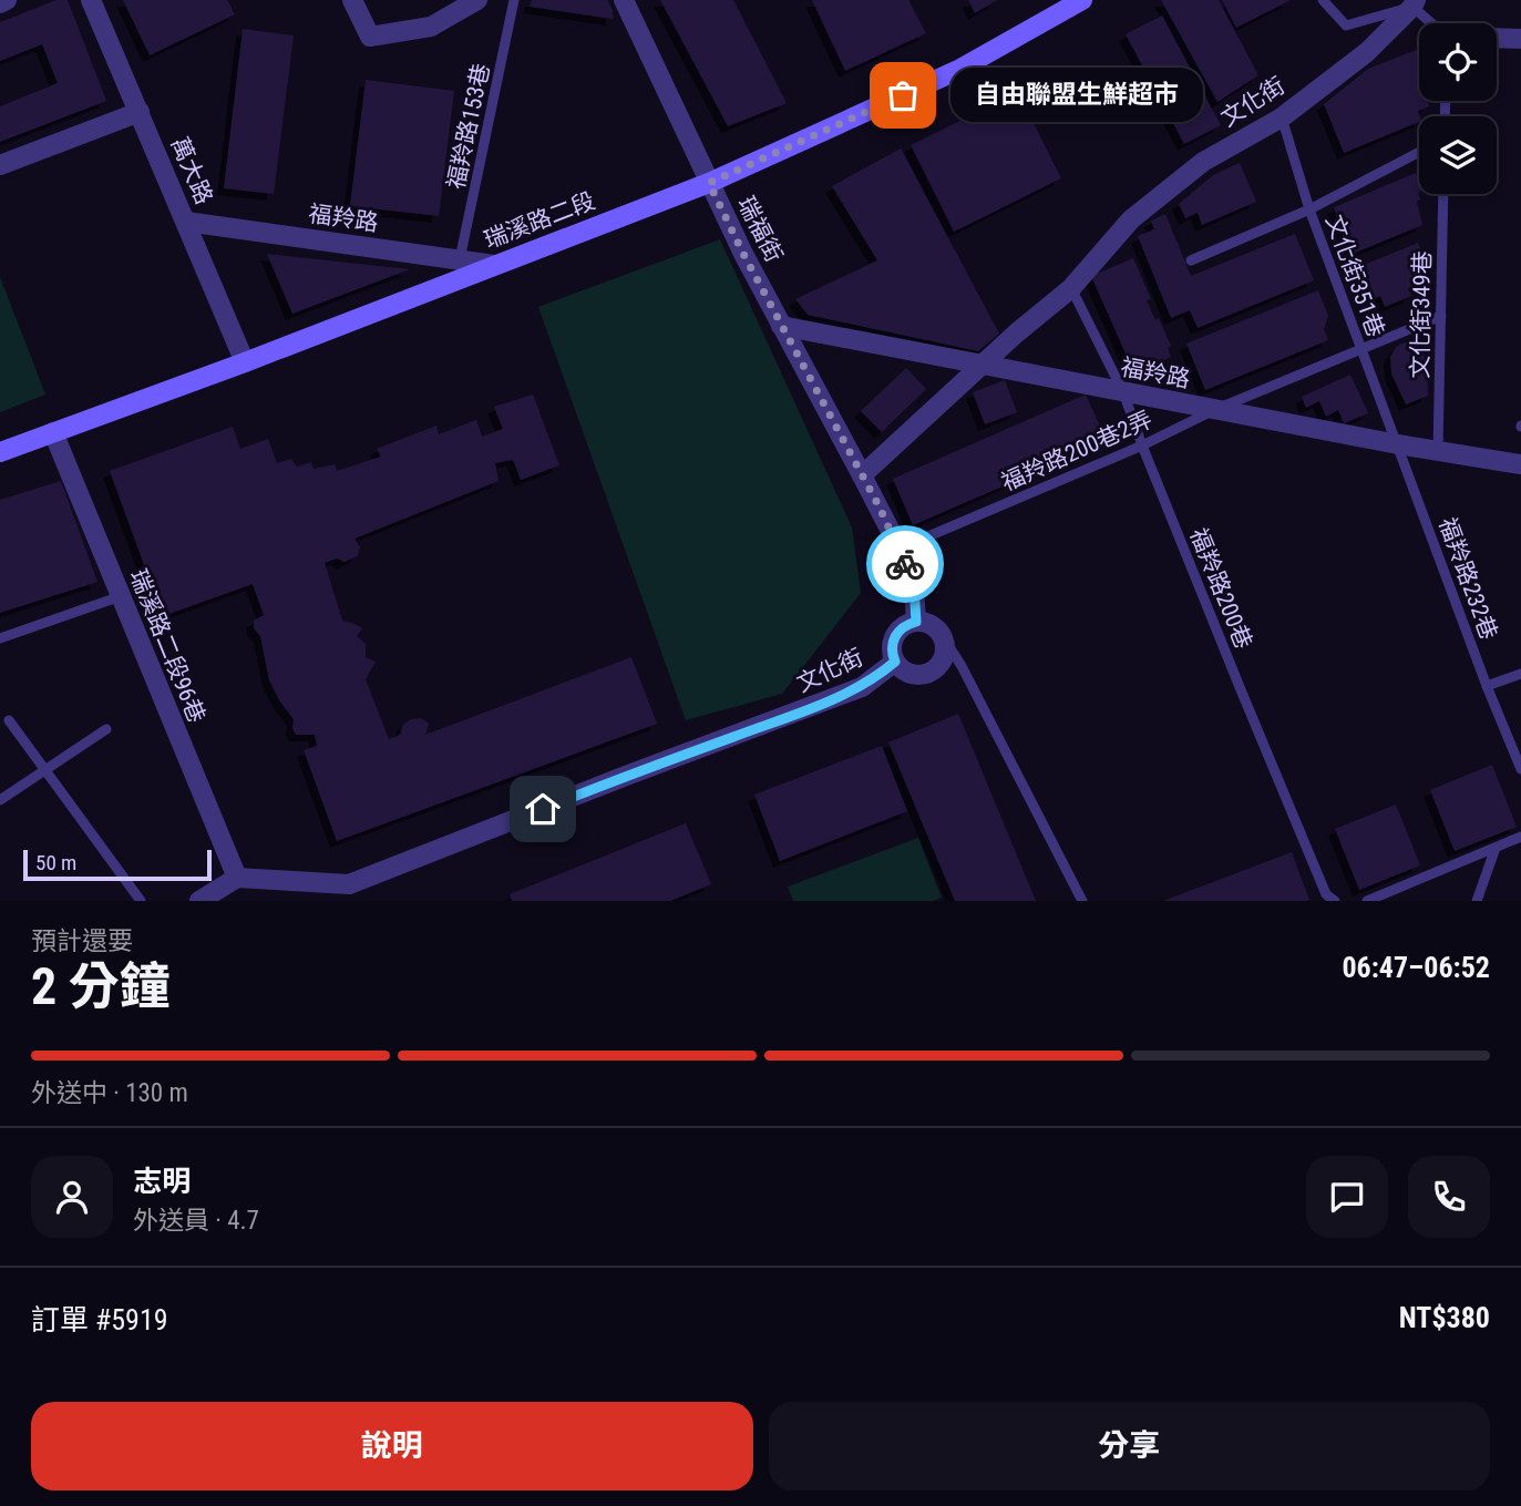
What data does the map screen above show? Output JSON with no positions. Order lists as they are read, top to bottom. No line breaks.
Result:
{"streets":{"street":["文化街","萬大路","福羚路","瑞溪路二段","瑞福街","瑞溪路二段96巷"],"lane":["福羚路153巷","文化街351巷","文化街349巷","福羚路200巷2弄","福羚路232巷","福羚路200巷"]},"crossings":[["文化街","福羚路"],["文化街","瑞福街"],["文化街","文化街351巷"],["文化街","福羚路200巷"],["文化街","瑞溪路二段96巷"],["福羚路153巷","福羚路"],["萬大路","福羚路"],["萬大路","瑞溪路二段"],["福羚路","瑞溪路二段"],["福羚路","瑞福街"],["福羚路","文化街351巷"],["福羚路","文化街349巷"],["福羚路","福羚路200巷2弄"],["福羚路","福羚路232巷"],["福羚路","福羚路200巷"],["瑞溪路二段","瑞福街"],["瑞溪路二段","瑞溪路二段96巷"],["文化街351巷","福羚路200巷2弄"],["文化街351巷","福羚路232巷"],["文化街349巷","福羚路200巷2弄"],["福羚路200巷2弄","福羚路200巷"]],"places":["自由聯盟生鮮超市"],"scale_bar":"50 m","page":{"bubble":"自由聯盟生鮮超市","scale":"50 m","heading":["2 分鐘","預計還要","06:47–06:52"],"panel":["志明","外送員 · 4.7","訂單 #5919","NT$380"],"bar":"外送中 · 130 m","buttons":["說明","分享"]}}
